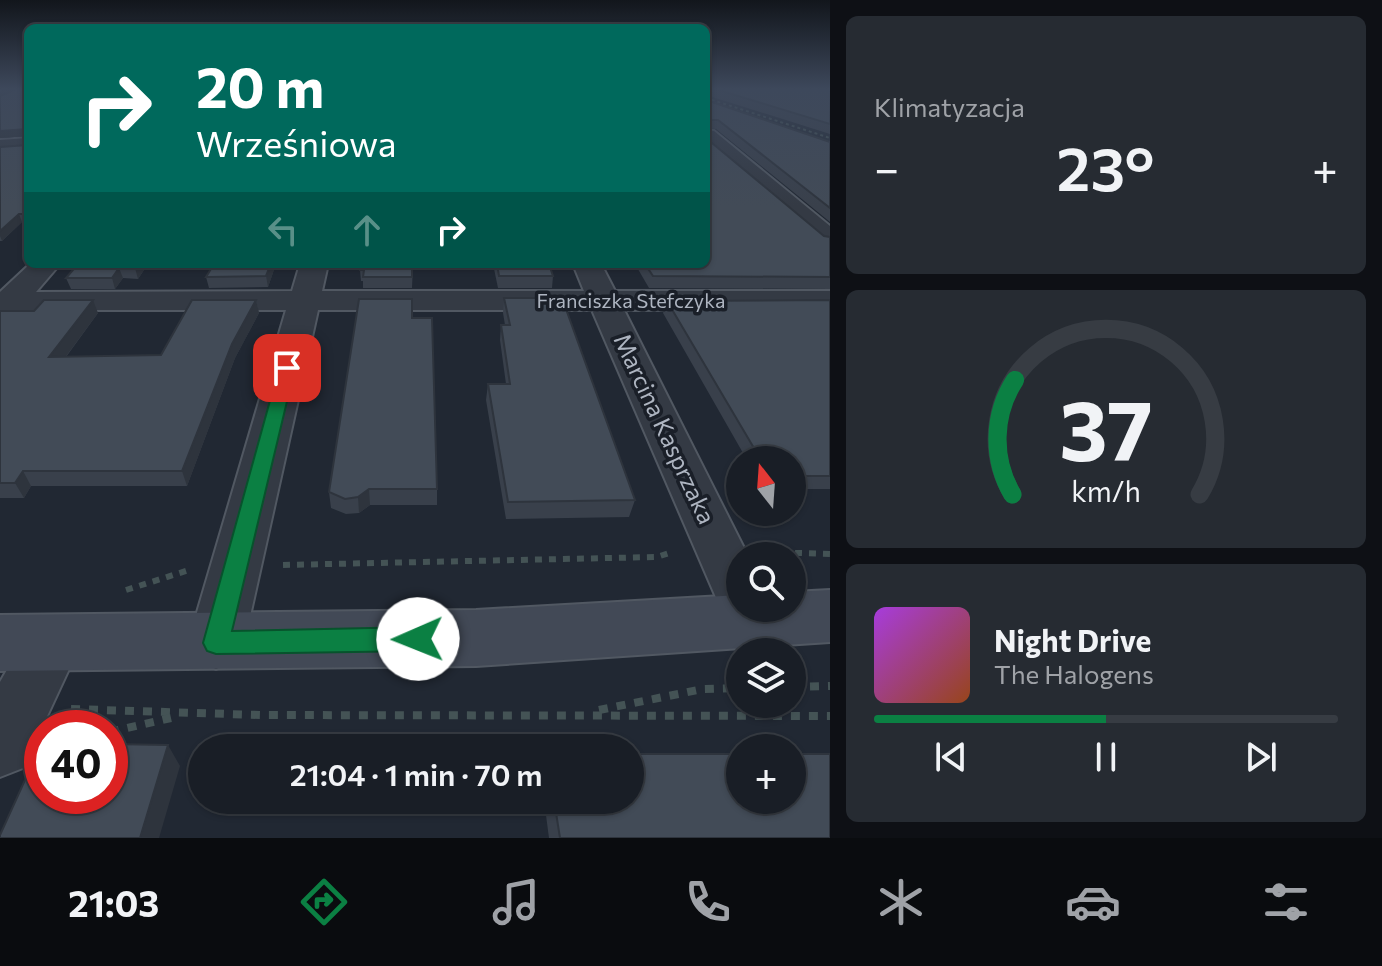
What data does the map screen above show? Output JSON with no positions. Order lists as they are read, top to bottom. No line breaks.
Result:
{"streets":{"street":["Franciszka Stefczyka","Marcina Kasprzaka"]},"crossings":[["Franciszka Stefczyka","Marcina Kasprzaka"]],"north":"top","page":{"tile":"Klimatyzacja","turn":["20 m","Wrześniowa"],"heat":["−","23°","+"],"map_buttons":"+","song":["Night Drive","The Halogens"],"limit":"40","trip":"21:04 · 1 min · 70 m","tabs":"21:03","gauge":["37","km/h"]}}
